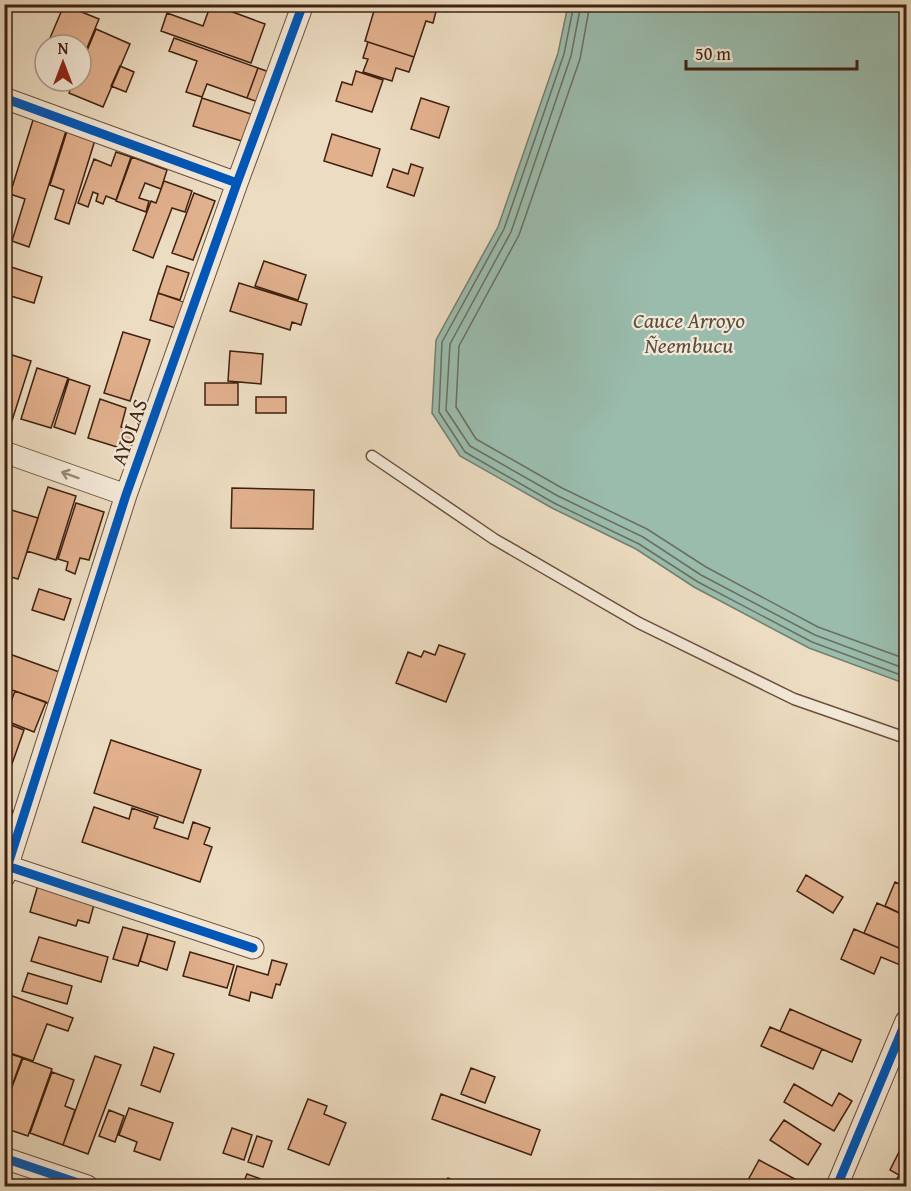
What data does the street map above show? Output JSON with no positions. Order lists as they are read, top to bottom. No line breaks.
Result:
{"streets":{"street":["AYOLAS"]},"water":["Cauce Arroyo Ñeembucu"],"scale_bar":"50 m","north":"top"}
